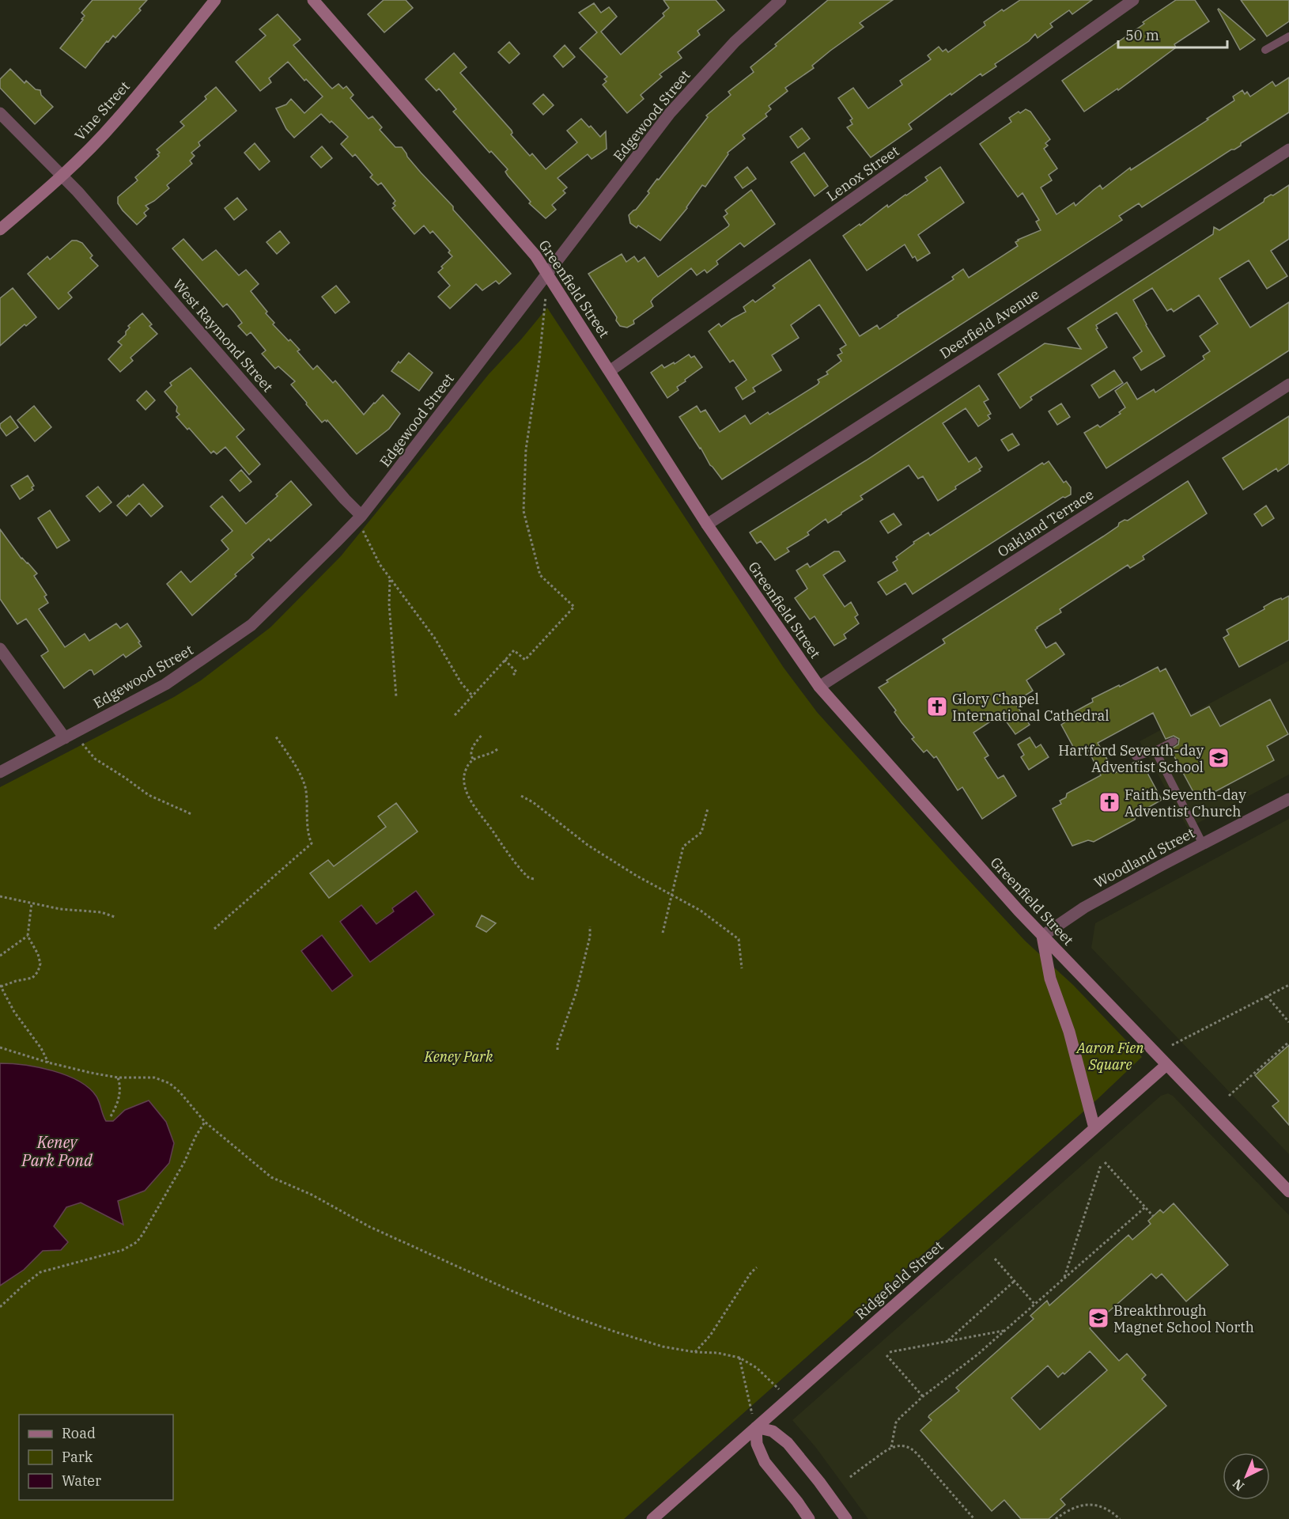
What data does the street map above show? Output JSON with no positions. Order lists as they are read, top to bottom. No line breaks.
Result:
{"streets":{"street":["Vine Street","Edgewood Street","Lenox Street","Greenfield Street","Deerfield Avenue","West Raymond Street","Oakland Terrace","Woodland Street","Ridgefield Street"]},"crossings":[["Vine Street","West Raymond Street"],["Edgewood Street","Greenfield Street"],["Edgewood Street","West Raymond Street"],["Lenox Street","Greenfield Street"],["Greenfield Street","Deerfield Avenue"],["Greenfield Street","Oakland Terrace"],["Greenfield Street","Woodland Street"],["Greenfield Street","Ridgefield Street"]],"water":["Keney Park Pond"],"parks":["Aaron Fien Square","Keney Park"],"places":{"church":["Glory Chapel International Cathedral","Faith Seventh-day Adventist Church"],"school or university":["Hartford Seventh-day Adventist School","Breakthrough Magnet School North"]},"legend":["Road","Park","Water"],"scale_bar":"50 m","north":"bottom left"}
